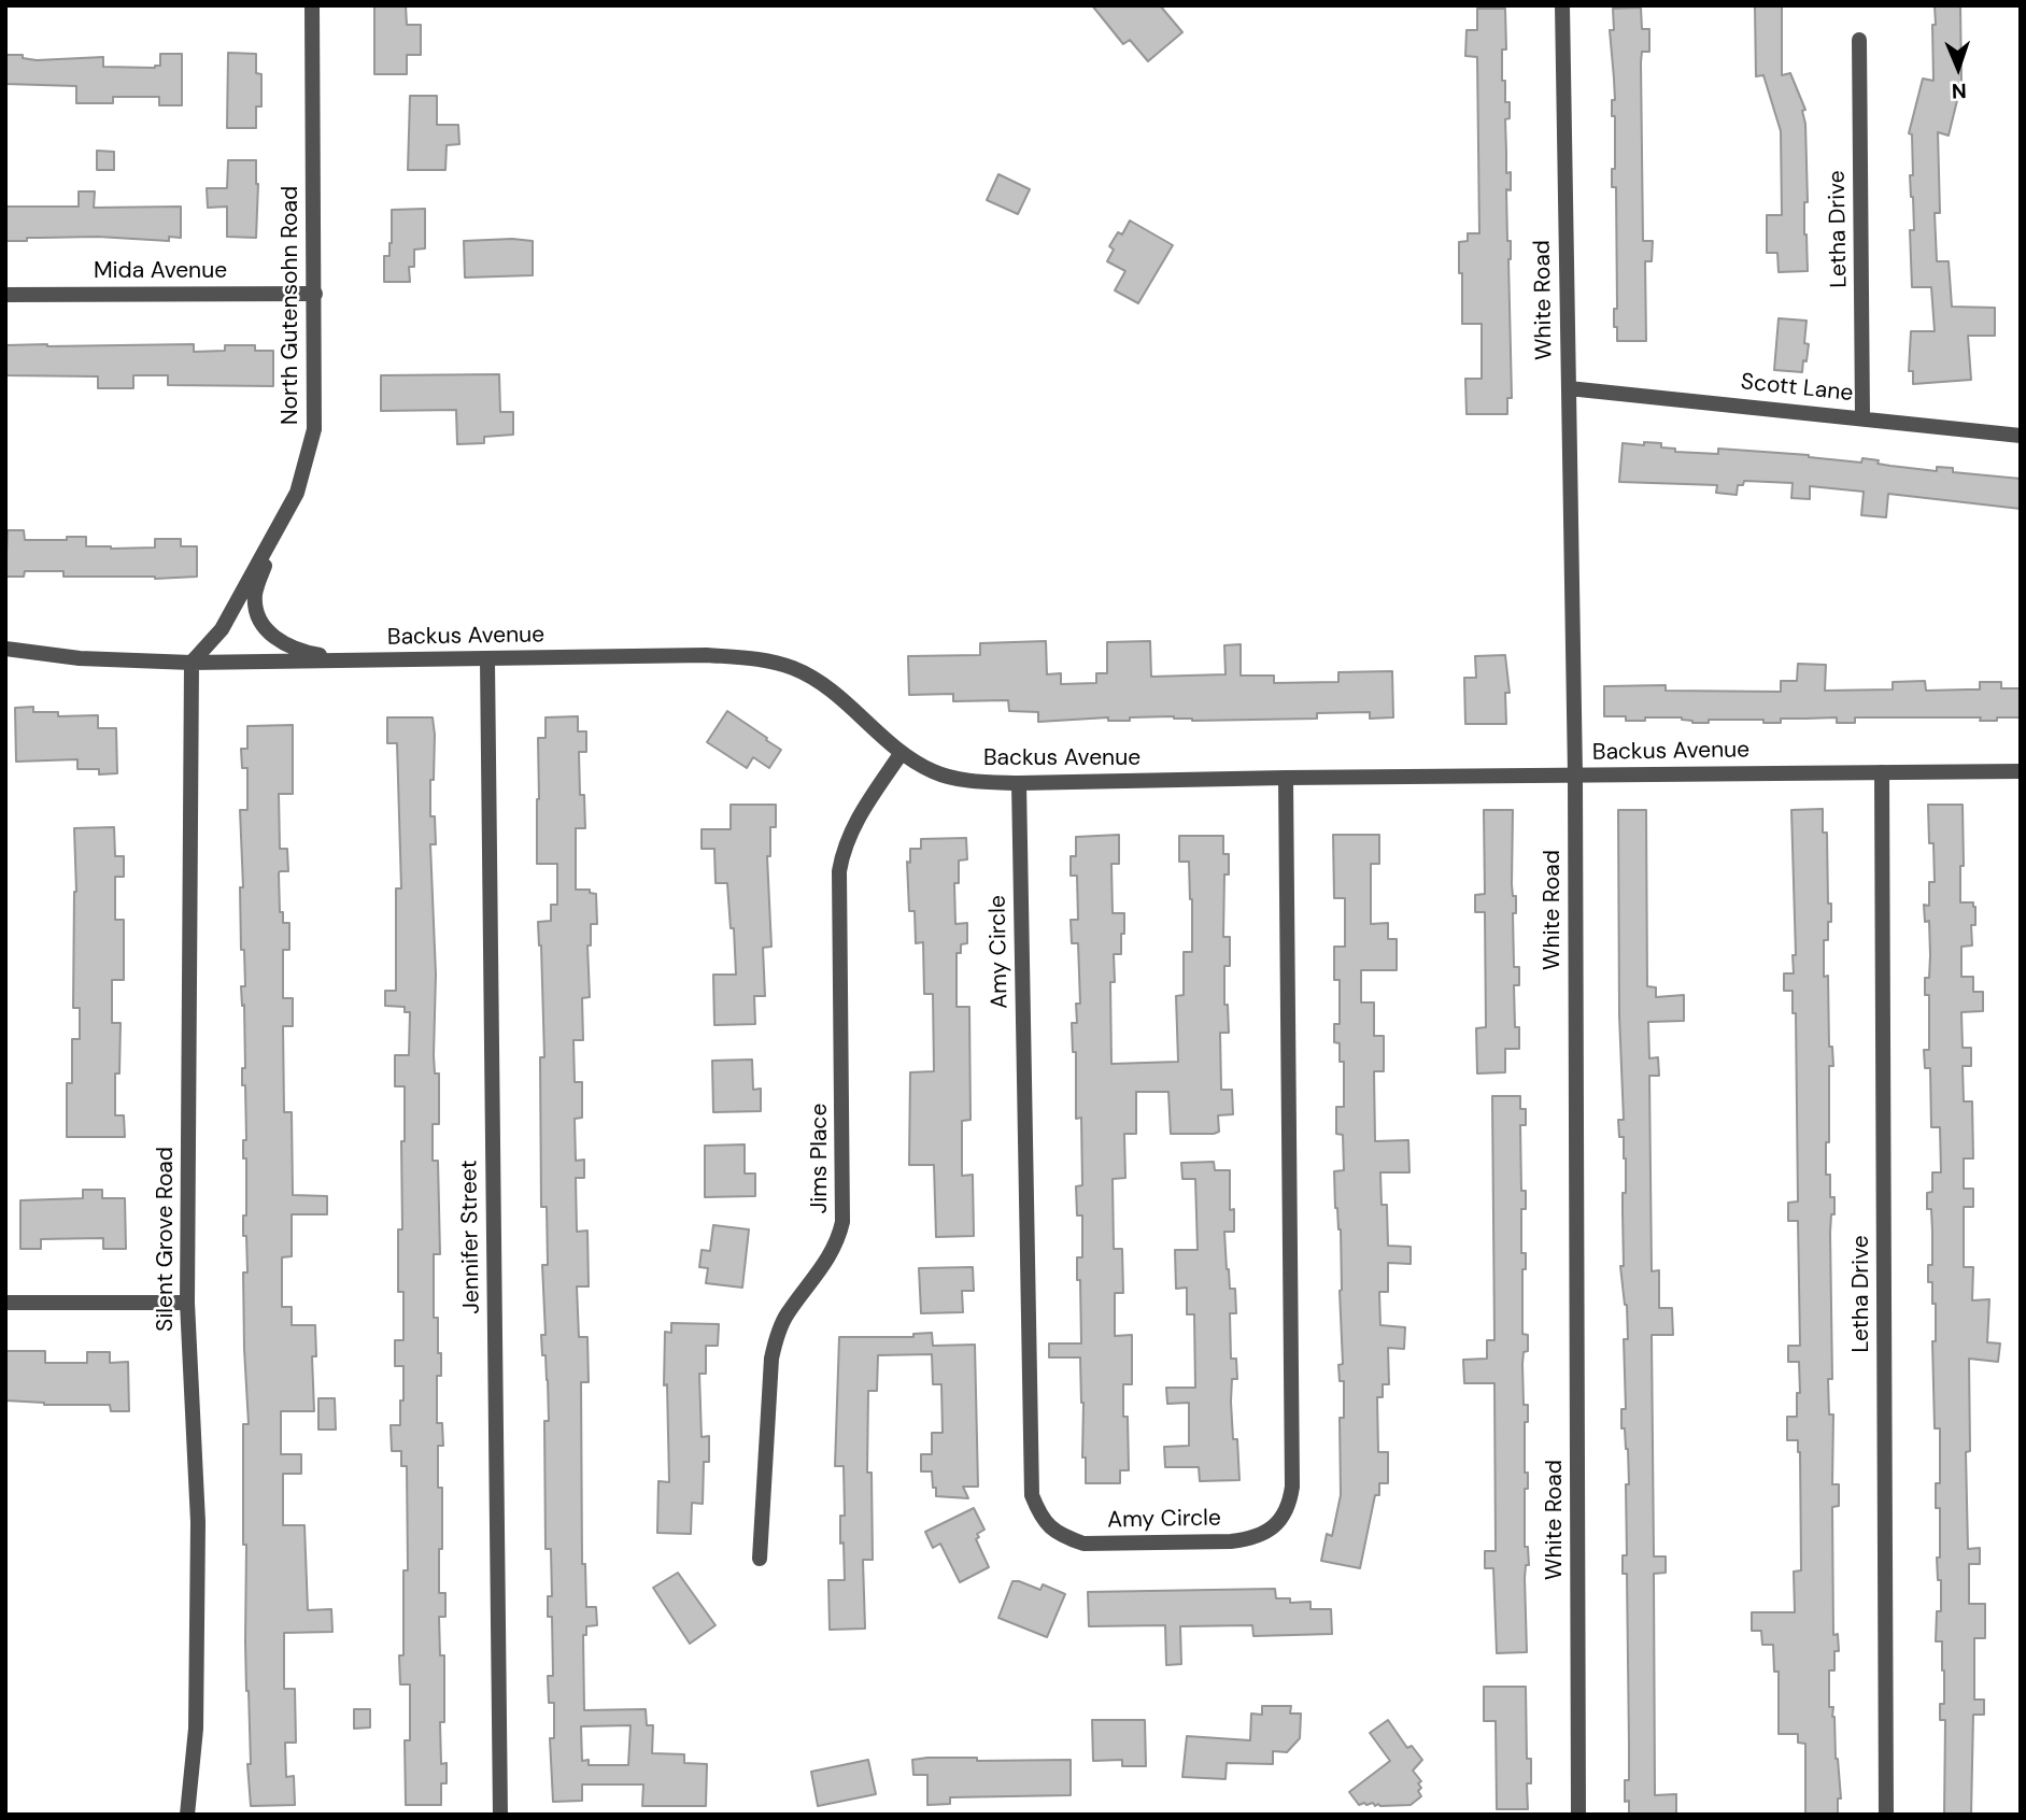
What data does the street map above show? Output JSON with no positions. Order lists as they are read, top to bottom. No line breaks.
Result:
{"streets":{"street":["Letha Drive","Mida Avenue","White Road","North Gutensohn Road","Scott Lane","Backus Avenue","Amy Circle","Jims Place","Jennifer Street","Silent Grove Road"]},"crossings":[["Letha Drive","Scott Lane"],["Letha Drive","Backus Avenue"],["Mida Avenue","North Gutensohn Road"],["White Road","Scott Lane"],["White Road","Backus Avenue"],["North Gutensohn Road","Backus Avenue"],["North Gutensohn Road","Silent Grove Road"],["Backus Avenue","Amy Circle"],["Backus Avenue","Jims Place"],["Backus Avenue","Jennifer Street"],["Backus Avenue","Silent Grove Road"]],"north":"bottom"}
